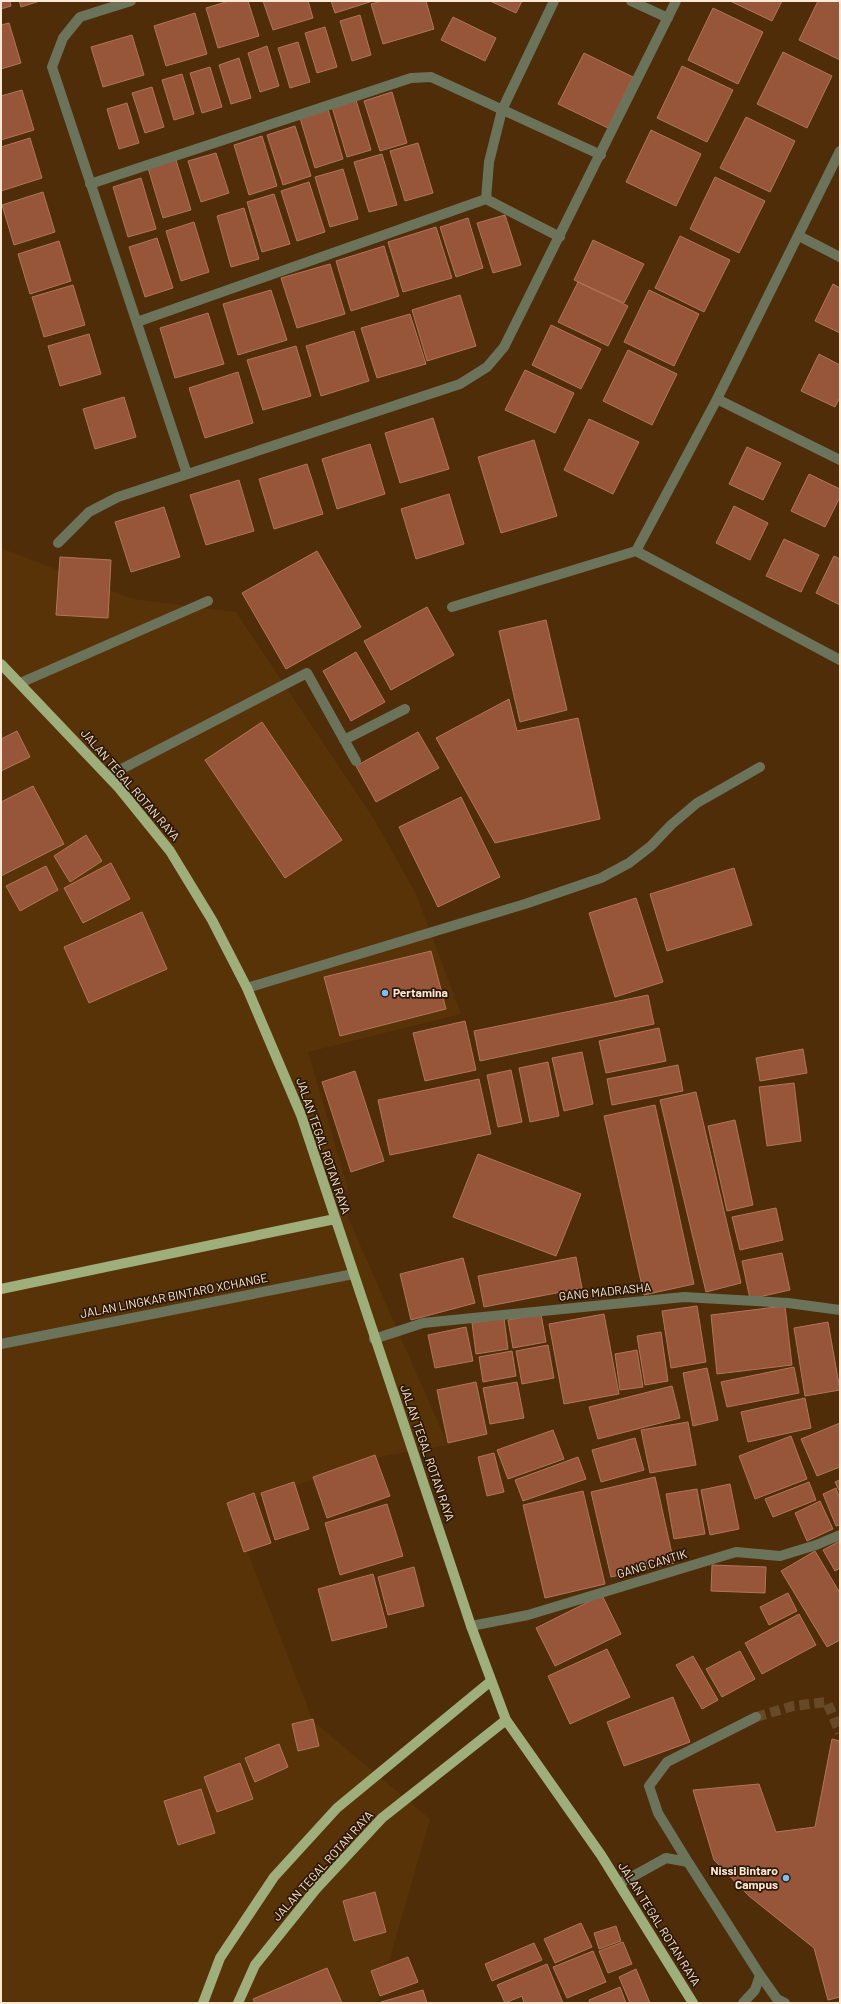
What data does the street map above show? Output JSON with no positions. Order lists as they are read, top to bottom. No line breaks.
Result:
{"streets":{"main road":["JALAN TEGAL ROTAN RAYA"],"street":["GANG MADRASHA","JALAN LINGKAR BINTARO XCHANGE","GANG CANTIK"]},"crossings":[["JALAN TEGAL ROTAN RAYA","GANG MADRASHA"],["JALAN TEGAL ROTAN RAYA","JALAN LINGKAR BINTARO XCHANGE"],["JALAN TEGAL ROTAN RAYA","GANG CANTIK"]],"places":["Pertamina","Nissi Bintaro Campus"]}
